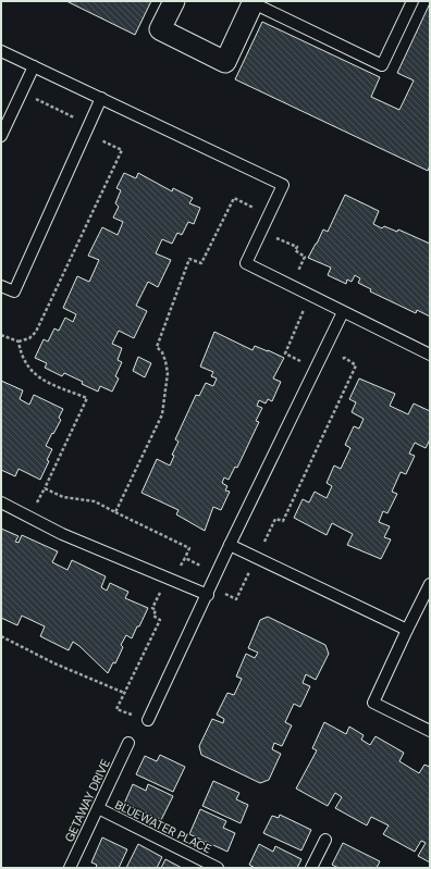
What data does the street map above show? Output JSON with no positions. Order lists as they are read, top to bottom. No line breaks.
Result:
{"streets":{"lane":["GETAWAY DRIVE","BLUEWATER PLACE"]},"crossings":[["GETAWAY DRIVE","BLUEWATER PLACE"]]}
